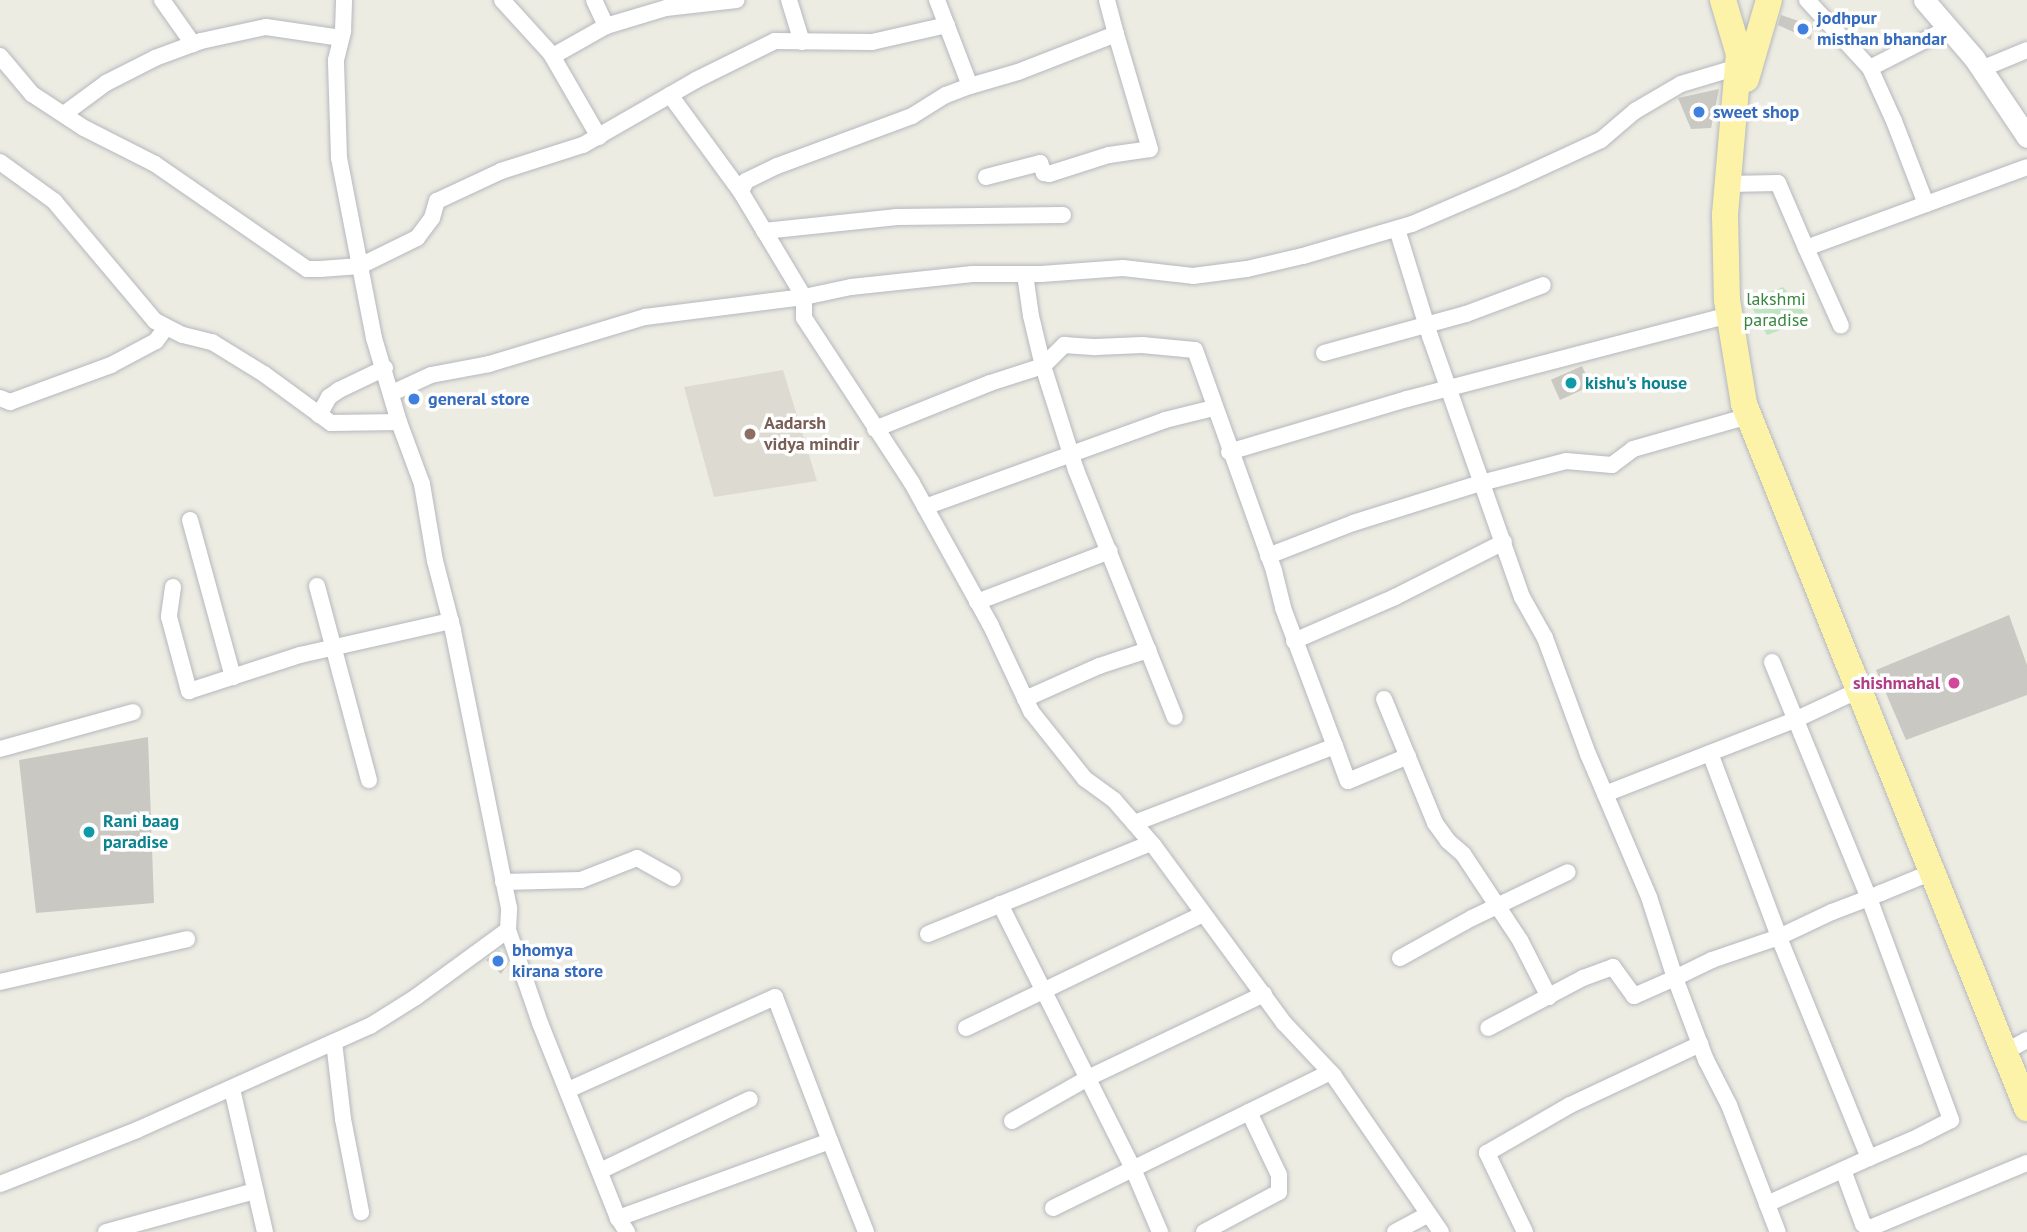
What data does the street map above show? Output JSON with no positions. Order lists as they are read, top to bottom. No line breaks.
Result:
{"parks":["lakshmi paradise"],"places":["jodhpur misthan bhandar","sweet shop","kishu's house","general store","Aadarsh vidya mindir","shishmahal","Rani baag paradise","bhomya kirana store"]}
